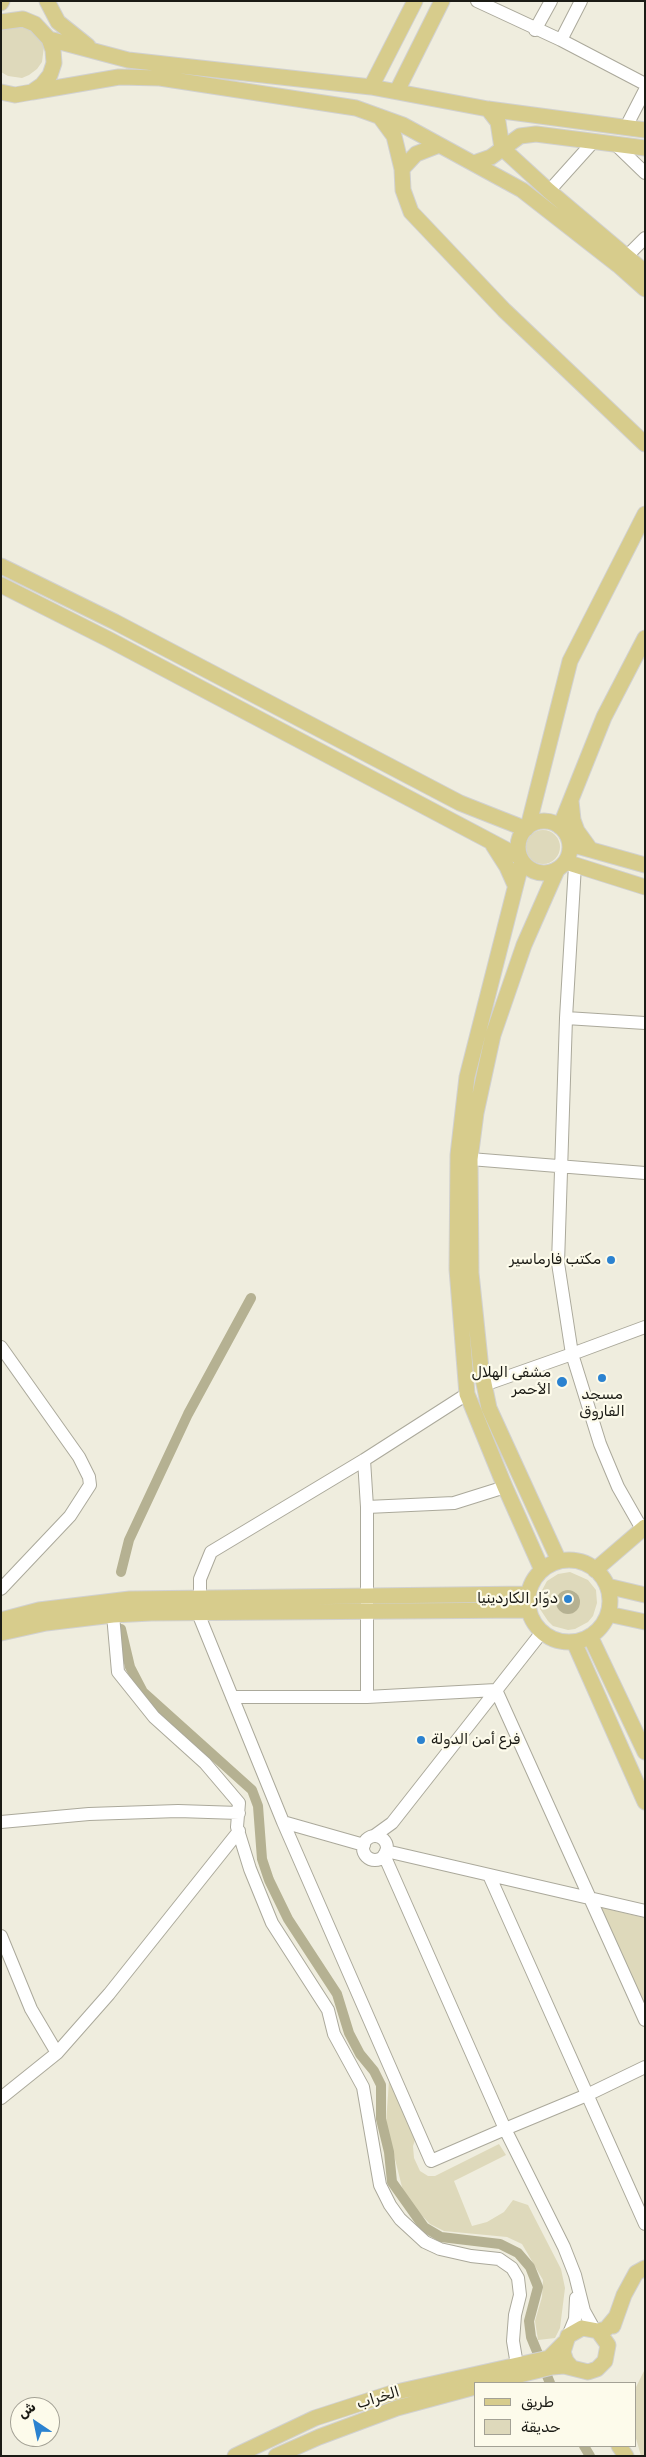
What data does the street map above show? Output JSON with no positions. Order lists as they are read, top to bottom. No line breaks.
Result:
{"streets":{"main road":["الخراب"]},"places":["مكتب فارماسير","مسجد الفاروق","مشفى الهلال الأحمر","دوّار الكاردينيا","فرع أمن الدولة"],"legend":["طريق","حديقة"],"north":"top left"}
